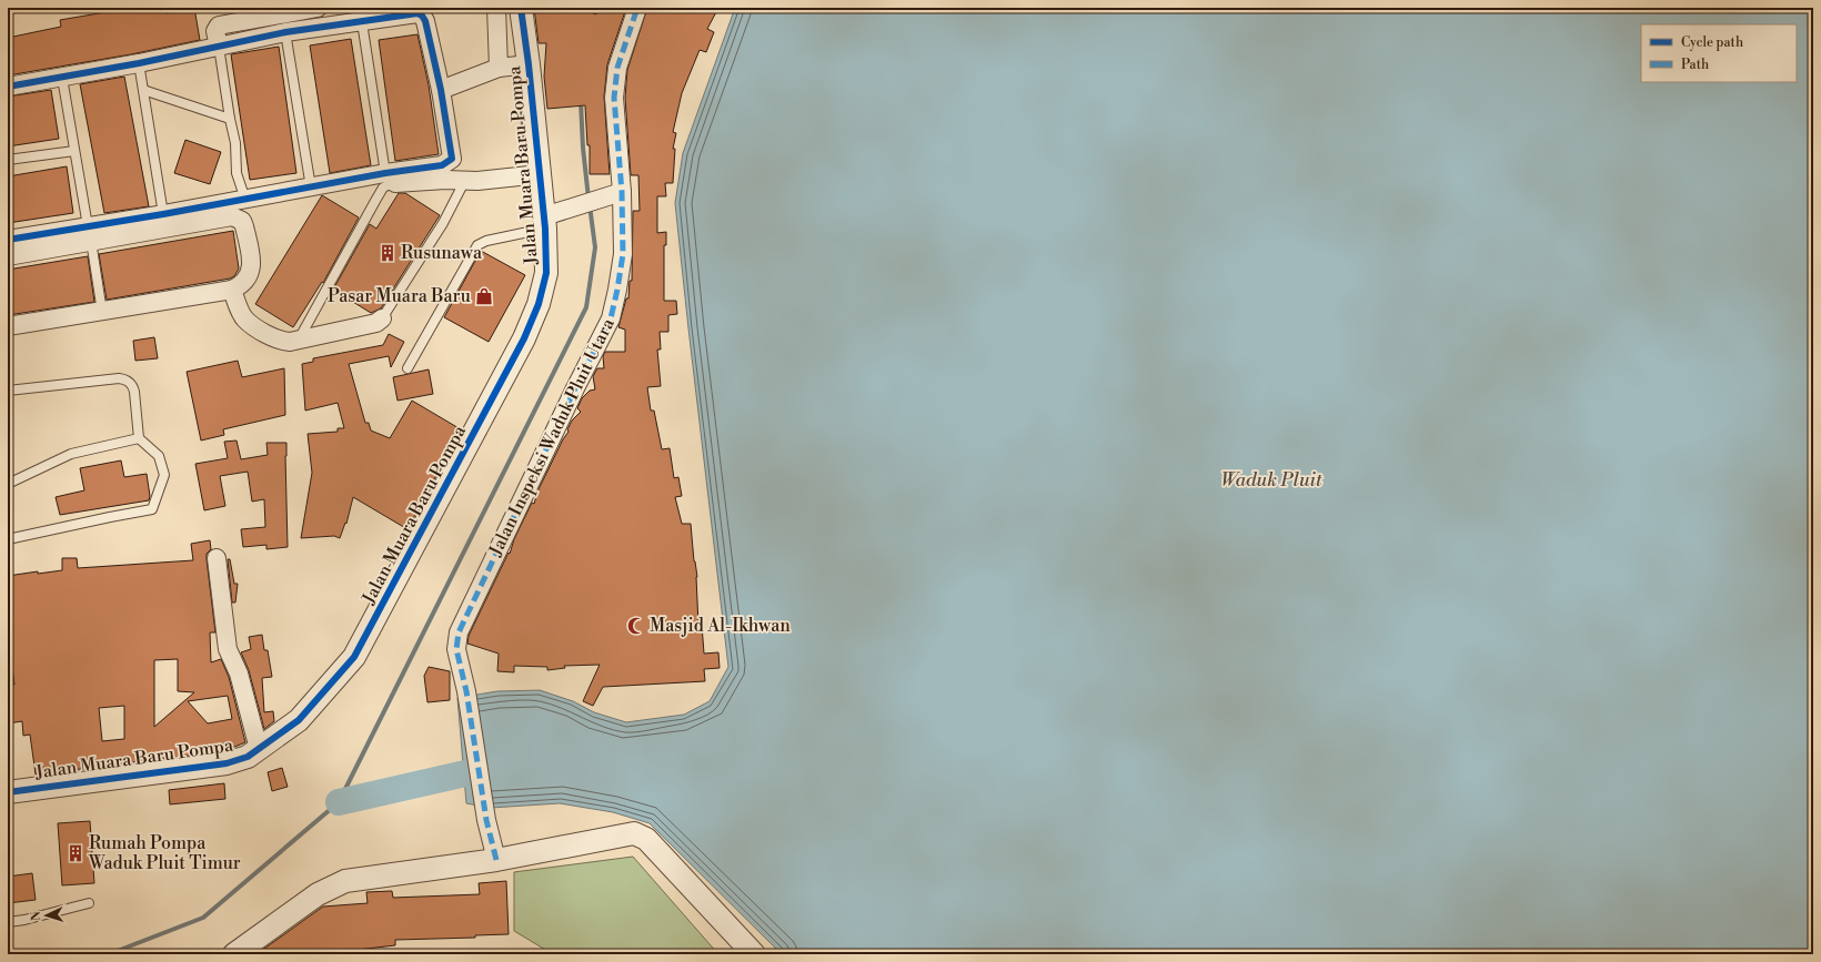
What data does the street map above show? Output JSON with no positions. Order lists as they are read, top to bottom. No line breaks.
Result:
{"streets":{"street":["Jalan Muara Baru Pompa","Jalan Inspeksi Waduk Pluit Utara"]},"water":["Waduk Pluit"],"places":{"building":["Rusunawa","Rumah Pompa Waduk Pluit Timur"],"shop":["Pasar Muara Baru"],"mosque":["Masjid Al-Ikhwan"]},"legend":["Cycle path","Path"],"north":"left"}
